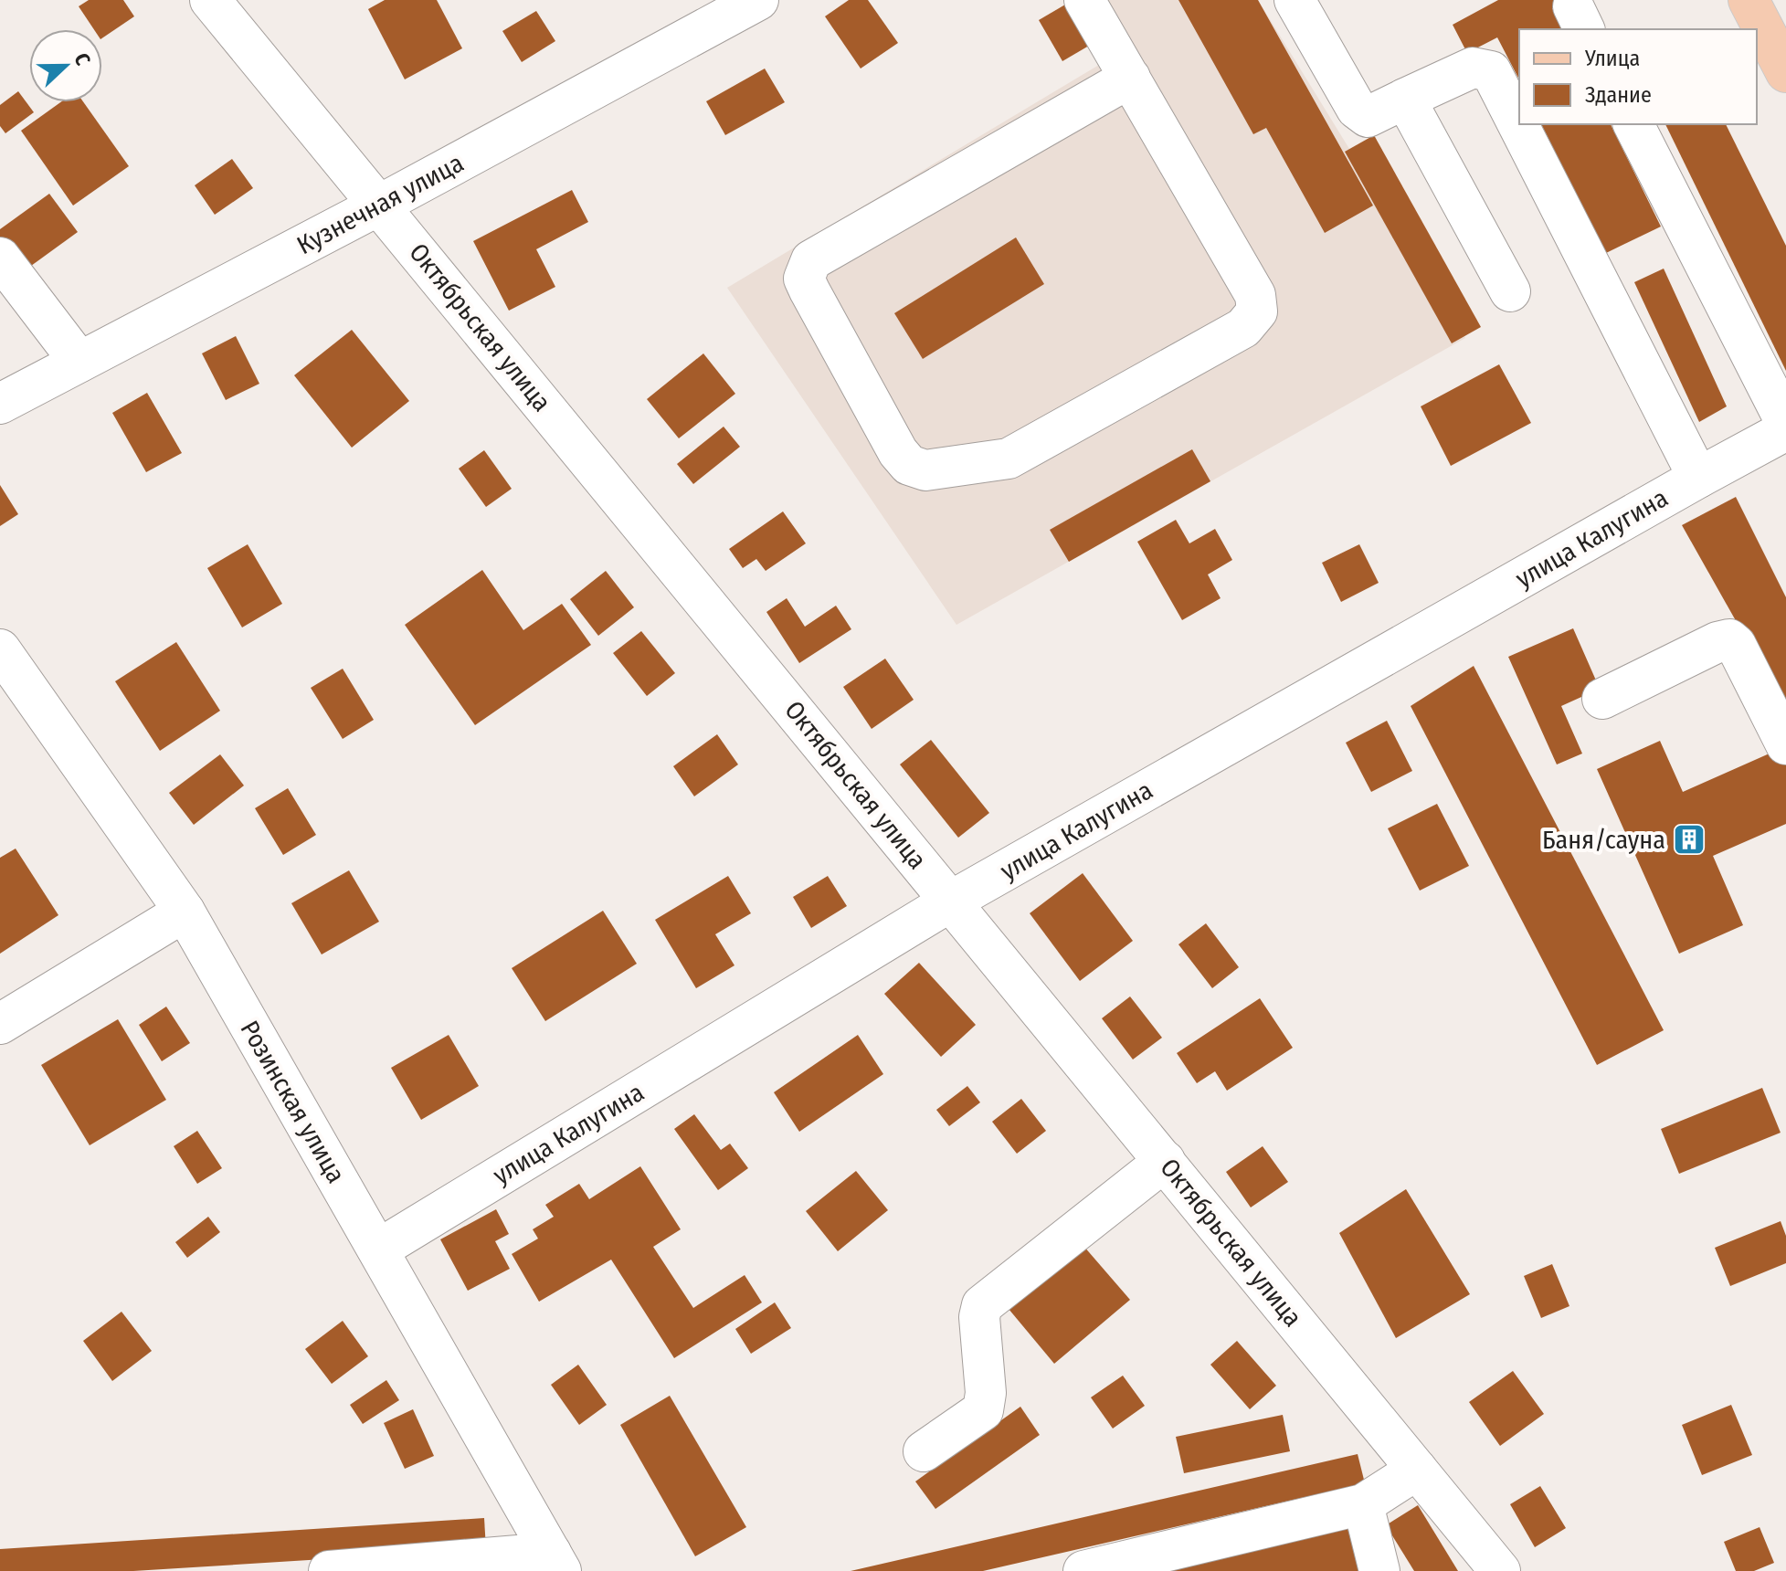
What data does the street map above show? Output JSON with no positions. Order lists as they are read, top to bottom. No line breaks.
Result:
{"streets":{"street":["Кузнечная улица","Октябрьская улица","улица Калугина","Розинская улица"]},"crossings":[["Кузнечная улица","Октябрьская улица"],["Октябрьская улица","улица Калугина"],["улица Калугина","Розинская улица"]],"places":{"building":["Баня/сауна"]},"legend":["Улица","Здание"],"north":"right"}
